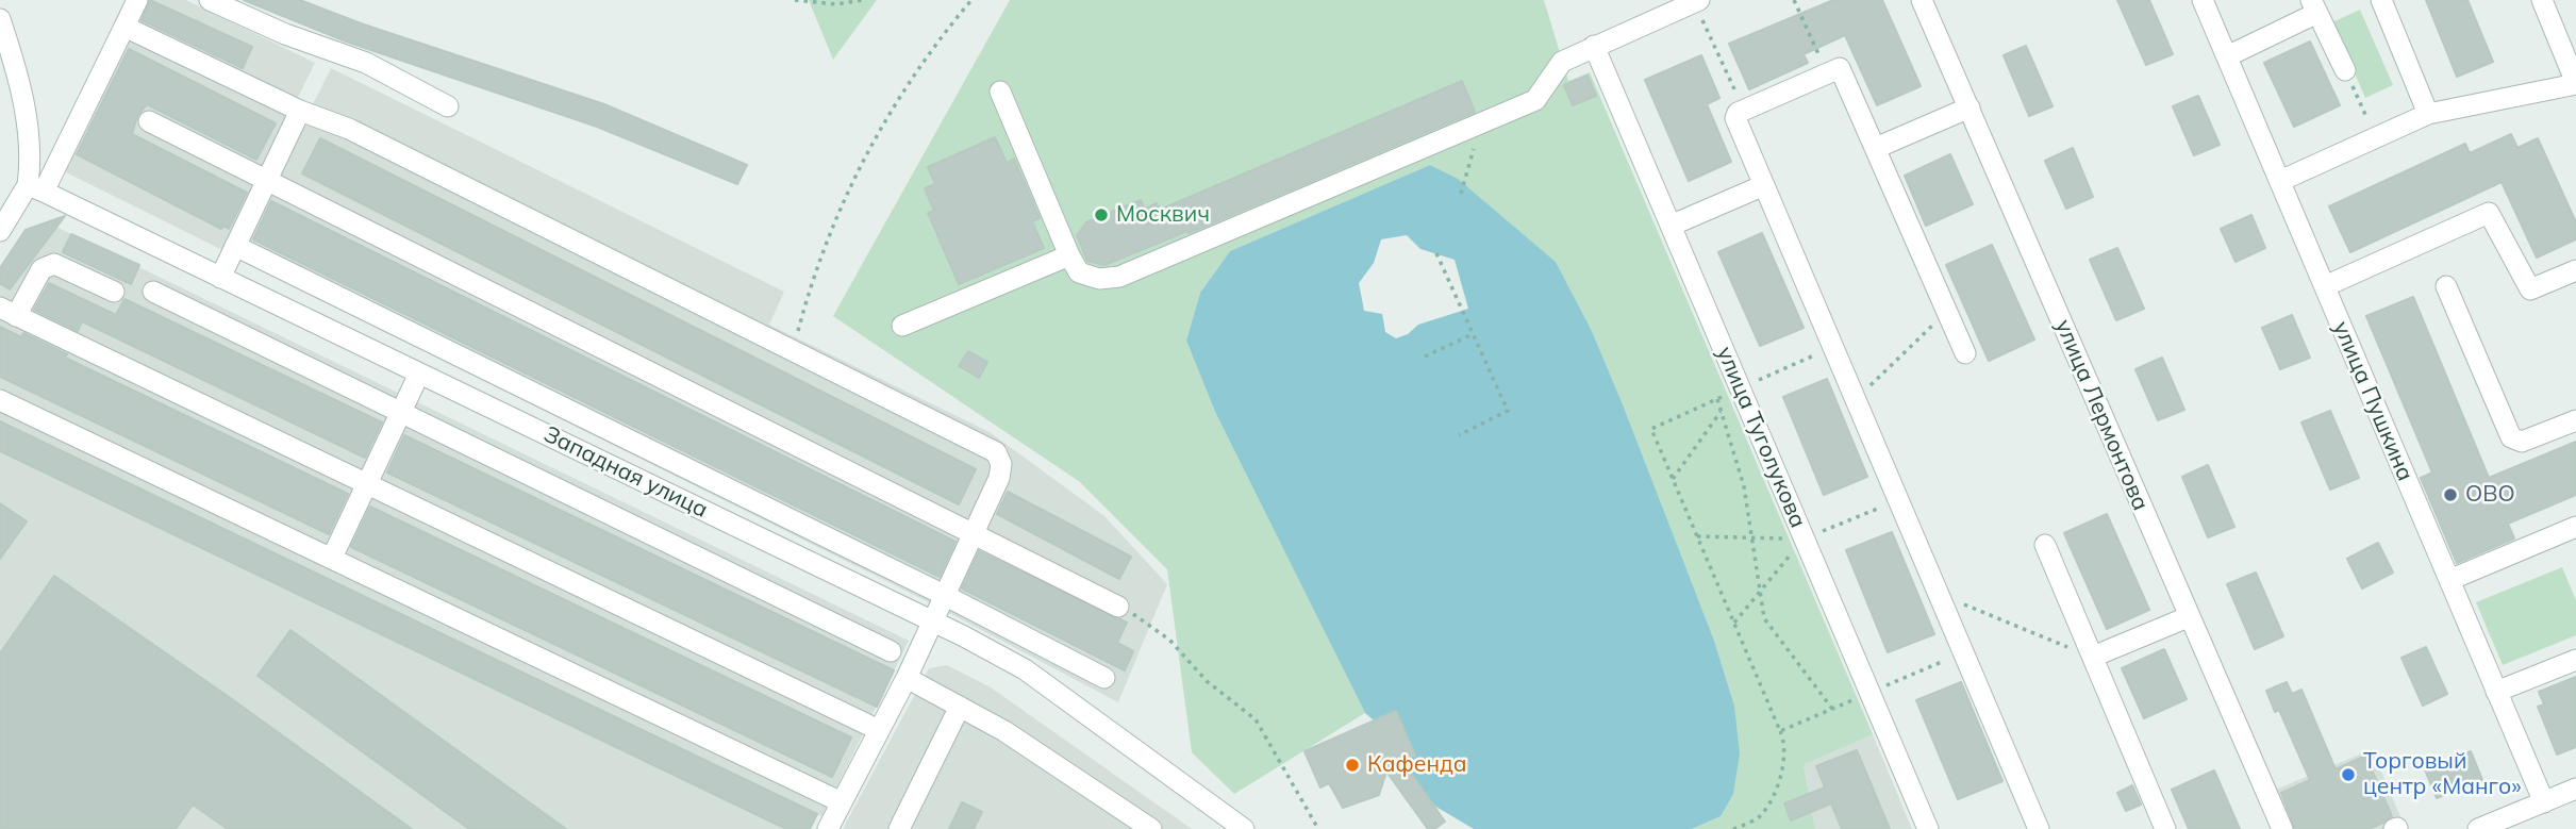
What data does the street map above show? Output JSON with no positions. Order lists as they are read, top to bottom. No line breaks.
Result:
{"streets":{"street":["улица Пушкина","улица Лермонтова","улица Туголукова","Западная улица"]},"places":["Москвич","ОВО","Кафенда","Торговый центр «Манго»"]}
